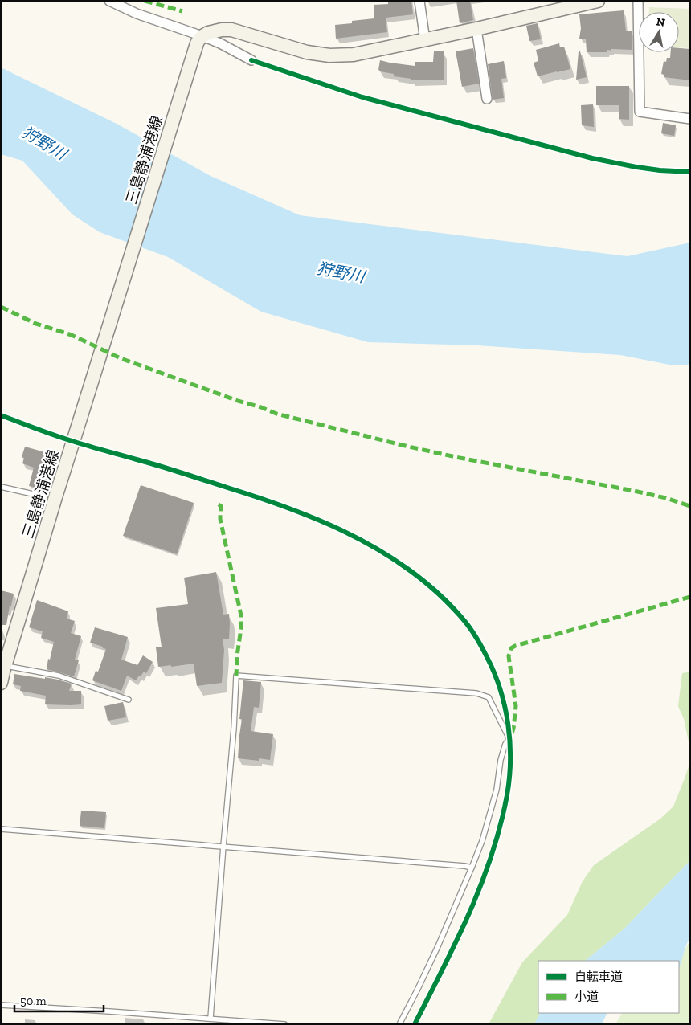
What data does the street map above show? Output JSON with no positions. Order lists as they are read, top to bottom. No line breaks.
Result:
{"streets":{"main road":["三島静浦港線"]},"water":["狩野川"],"legend":["自転車道","小道"],"scale_bar":"50 m","north":"top"}
